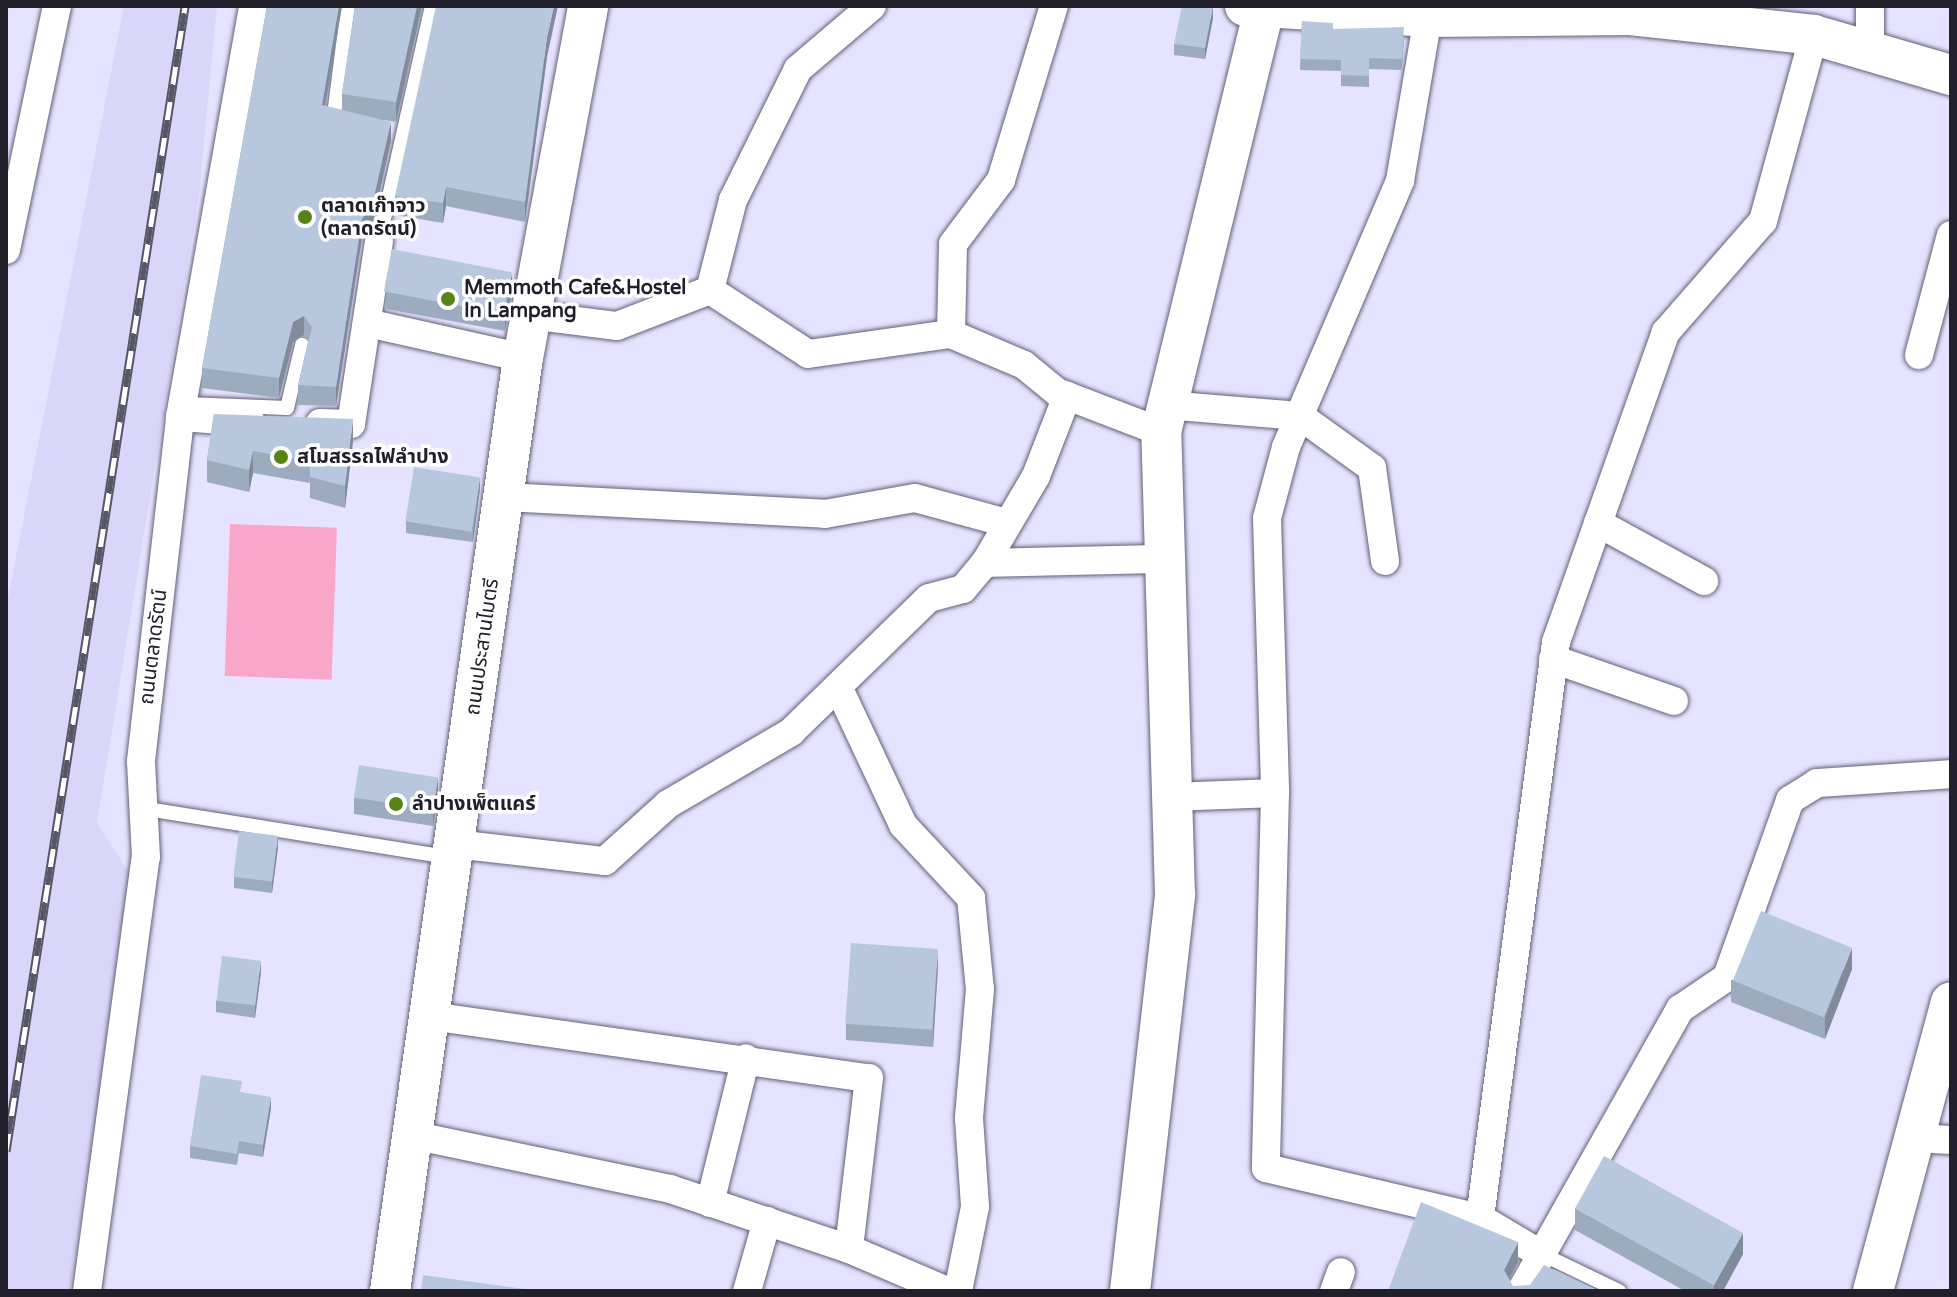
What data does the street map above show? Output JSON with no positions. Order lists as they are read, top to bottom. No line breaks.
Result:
{"streets":{"street":["ถนนตลาดรัตน์","ถนนประสานไมตรี"]},"places":["ตลาดเก๊าจาว (ตลาดรัตน์)","Memmoth Cafe&Hostel In Lampang","สโมสรรถไฟลำปาง","ลำปางเพ็ตแคร์"]}
